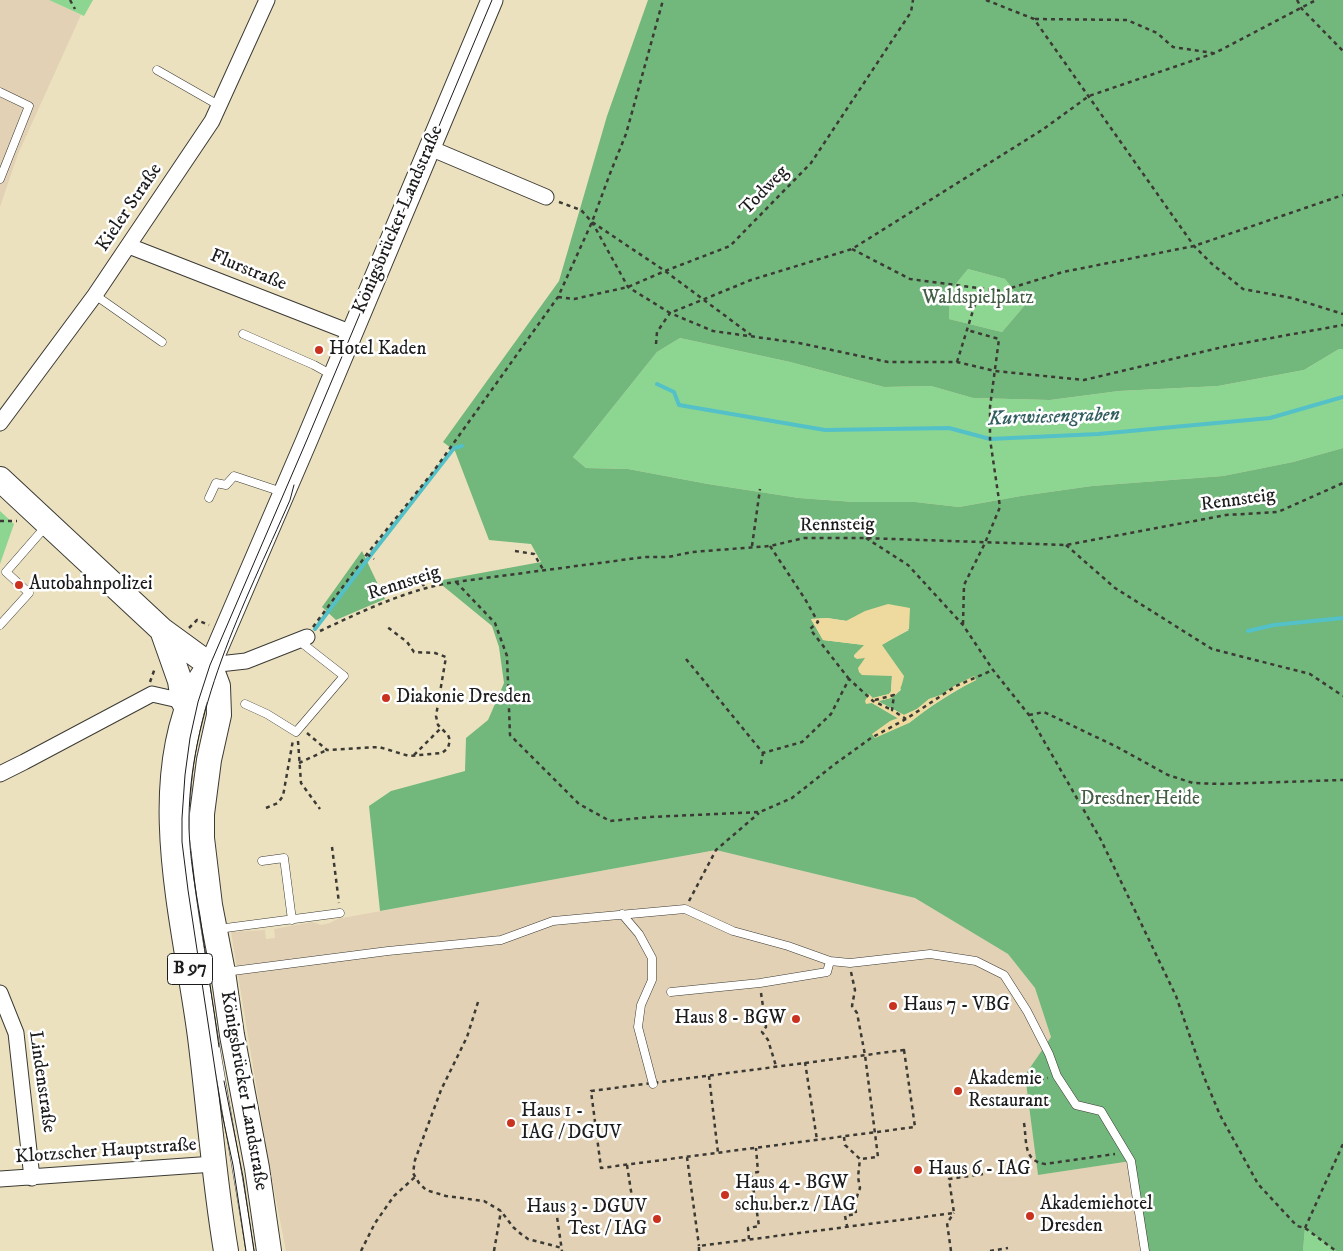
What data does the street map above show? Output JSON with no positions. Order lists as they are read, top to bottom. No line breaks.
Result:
{"streets":{"main road":["Königsbrücker Landstraße","B 97"],"street":["Kieler Straße","Flurstraße","Lindenstraße","Klotzscher Hauptstraße"],"path":["Todweg","Rennsteig"]},"crossings":[["Kieler Straße","Flurstraße"],["Königsbrücker Landstraße","Flurstraße"],["Königsbrücker Landstraße","B 97"],["Königsbrücker Landstraße","Klotzscher Hauptstraße"],["Lindenstraße","Klotzscher Hauptstraße"]],"water":["Kurwiesengraben"],"parks":["Waldspielplatz","Dresdner Heide"],"places":["Hotel Kaden","Autobahnpolizei","Diakonie Dresden","Haus 7 - VBG","Haus 8 - BGW","Akademie Restaurant","Haus 1 - IAG / DGUV","Haus 6 - IAG","Haus 4 - BGW schu.ber.z / IAG","Akademiehotel Dresden","Haus 3 - DGUV Test / IAG"]}
